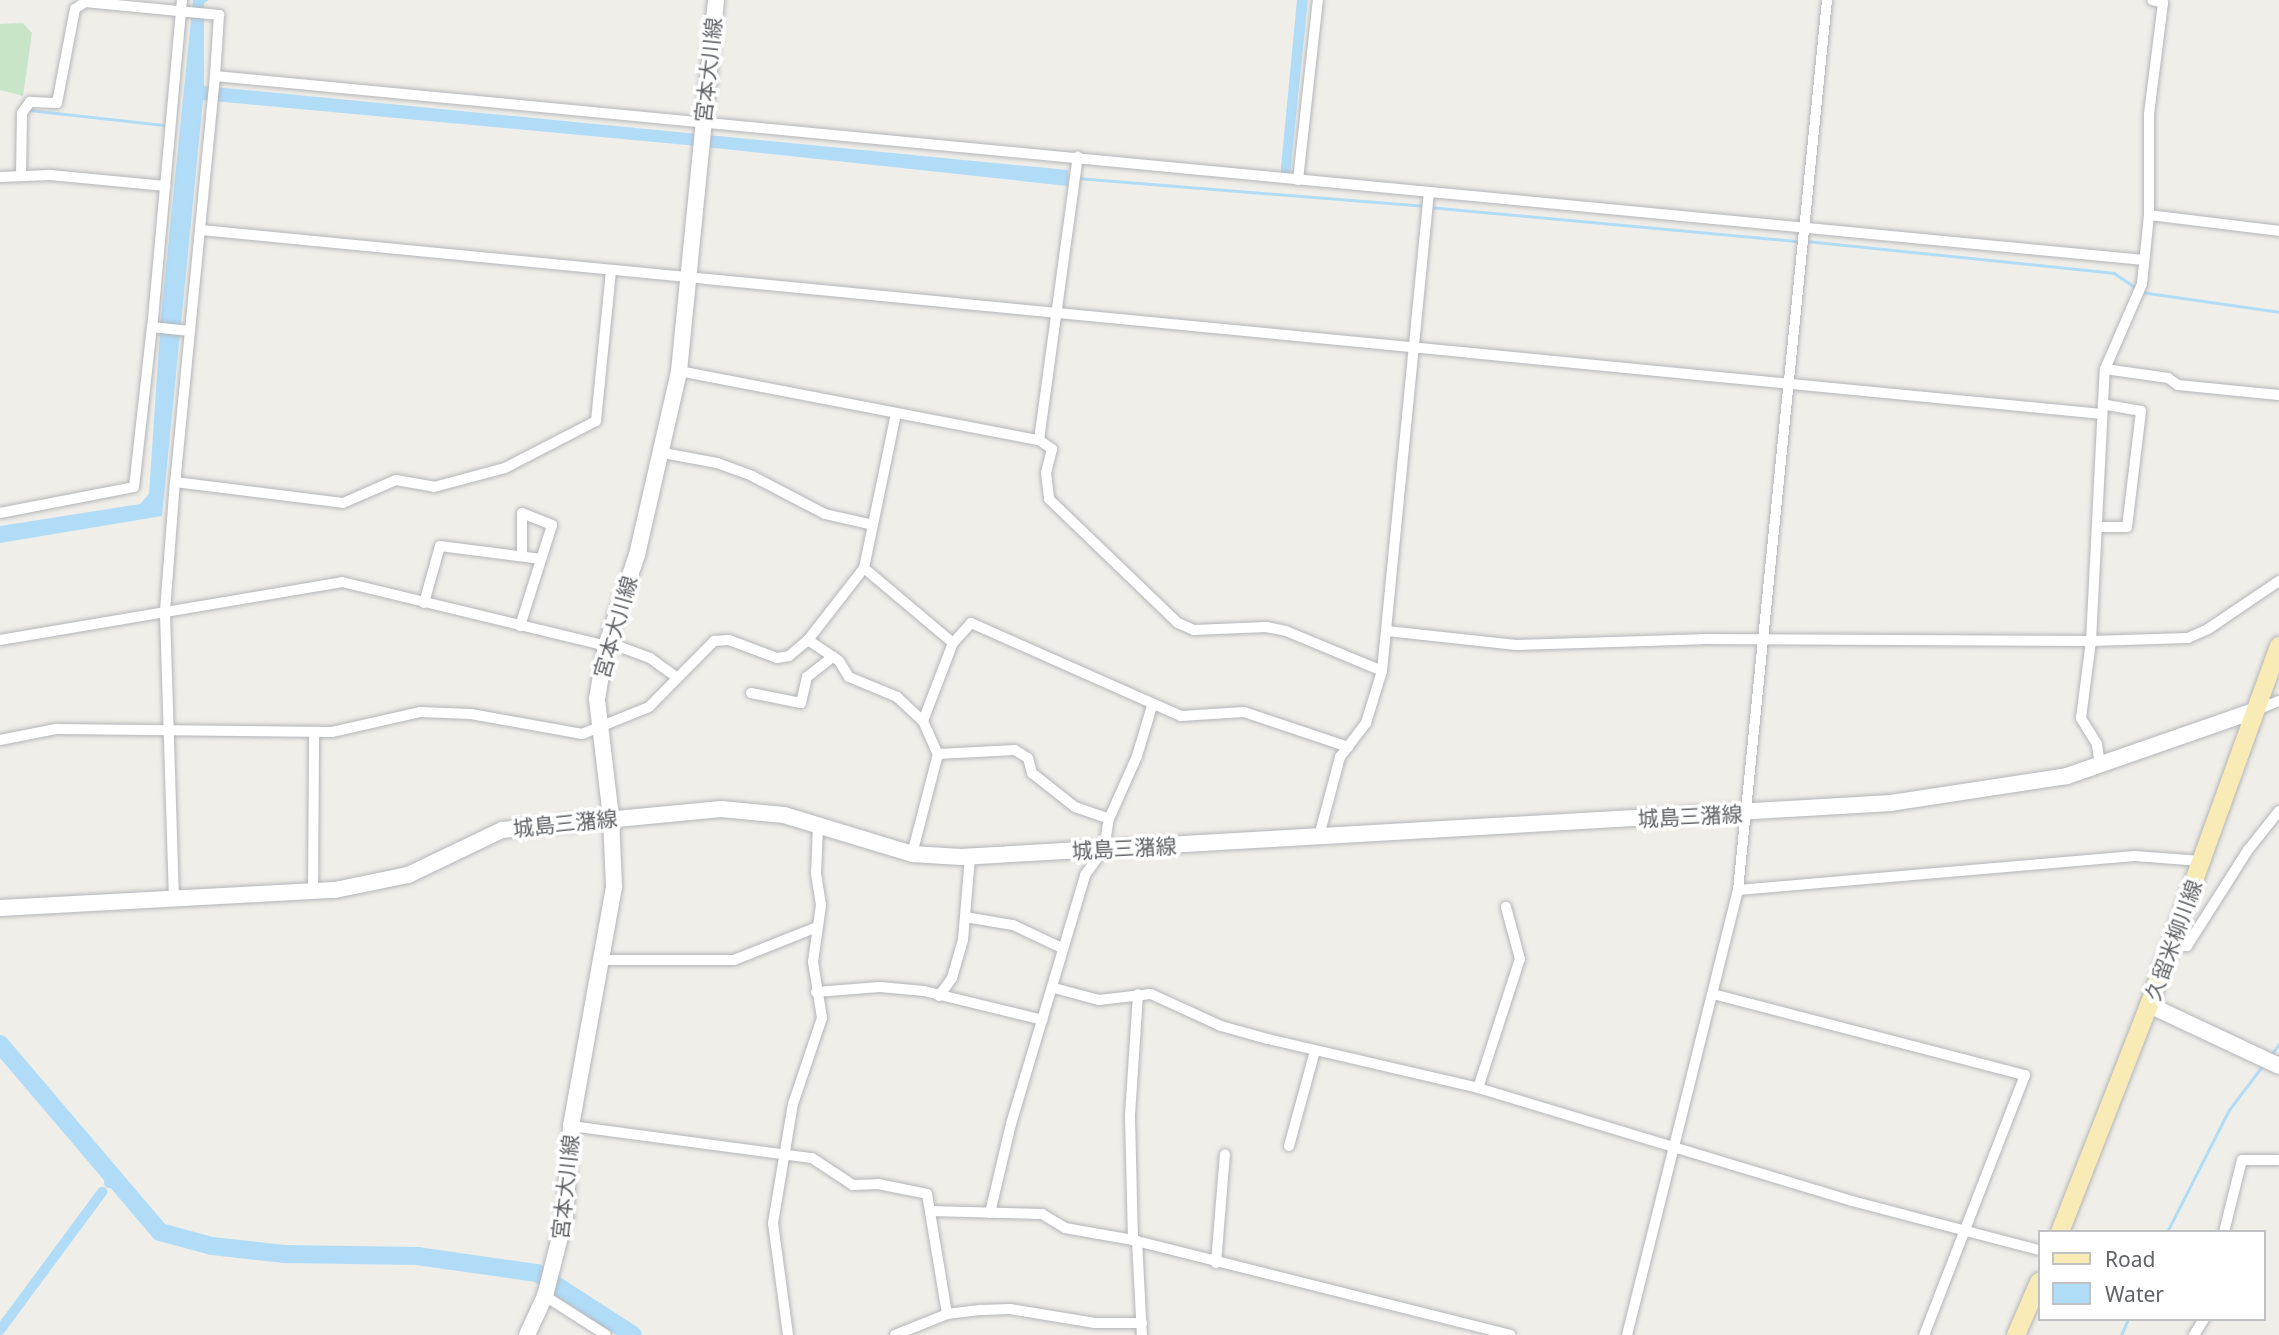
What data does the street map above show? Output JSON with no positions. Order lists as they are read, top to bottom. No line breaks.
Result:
{"streets":{"main road":["宮本大川線","城島三潴線","久留米柳川線"]},"crossings":[["宮本大川線","城島三潴線"],["城島三潴線","久留米柳川線"]],"legend":["Road","Water"]}
